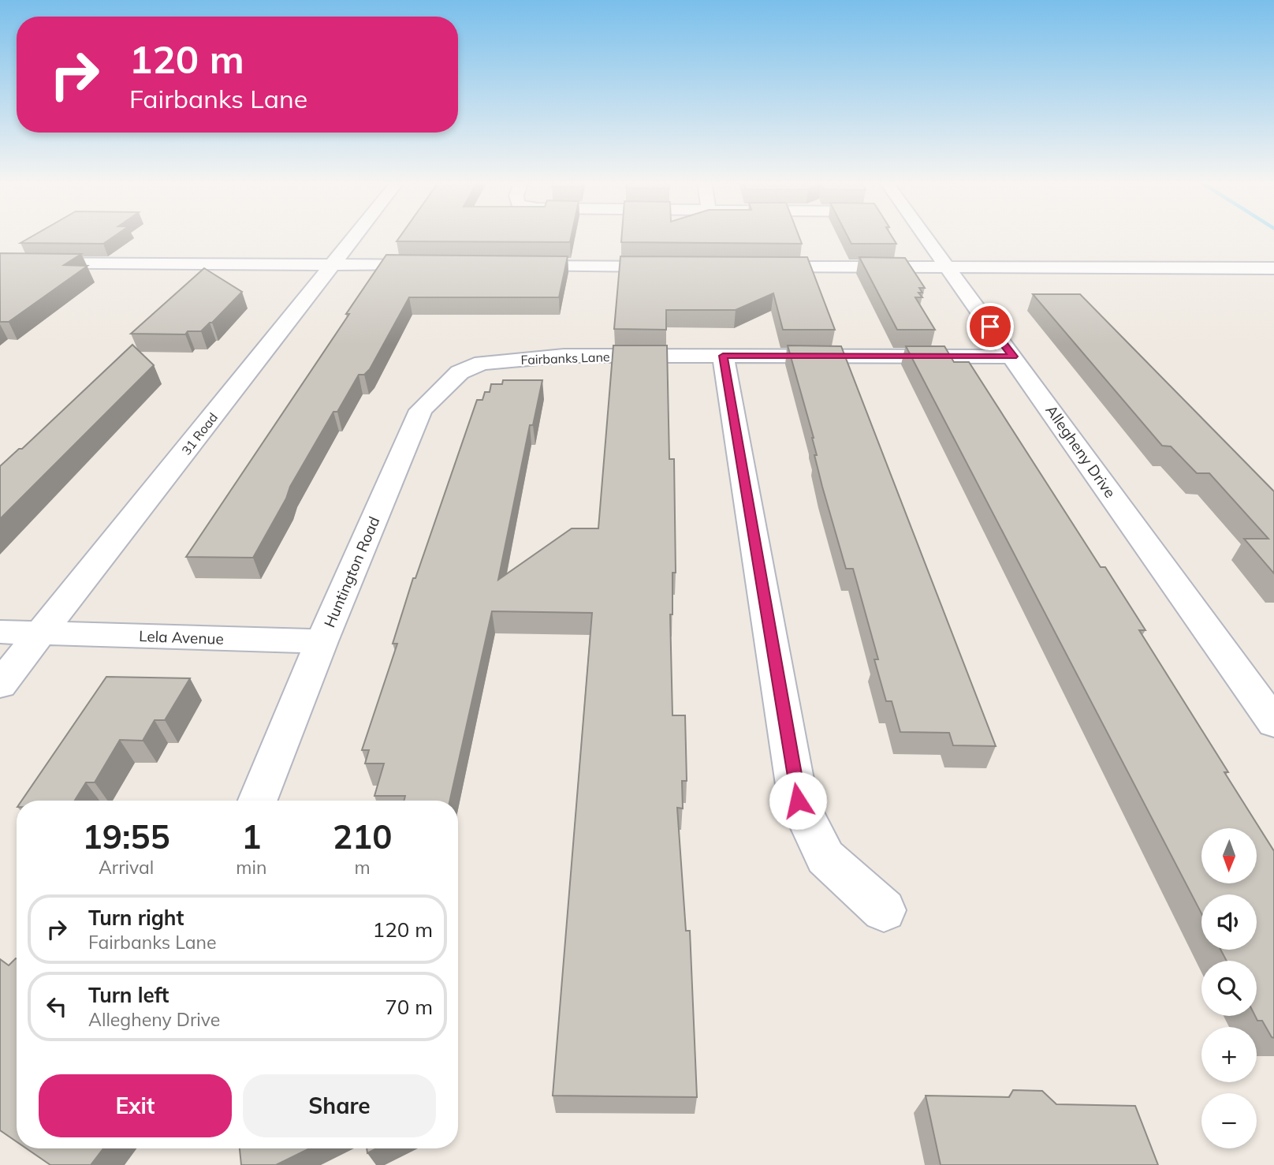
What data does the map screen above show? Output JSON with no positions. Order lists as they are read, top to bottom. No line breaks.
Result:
{"streets":{"street":["Fairbanks Lane","31 Road","Allegheny Drive","Huntington Road","Lela Avenue"]},"crossings":[["Fairbanks Lane","Allegheny Drive"],["Fairbanks Lane","Huntington Road"],["31 Road","Lela Avenue"],["Huntington Road","Lela Avenue"]],"north":"bottom","page":{"turn":["120 m","Fairbanks Lane"],"eta":["19:55","Arrival","1","min","210","m"],"map_buttons":["+","−"],"list":[{"name":"Turn right","note":"Fairbanks Lane","value":"120 m"},{"name":"Turn left","note":"Allegheny Drive","value":"70 m"}],"buttons":["Exit","Share"]}}
